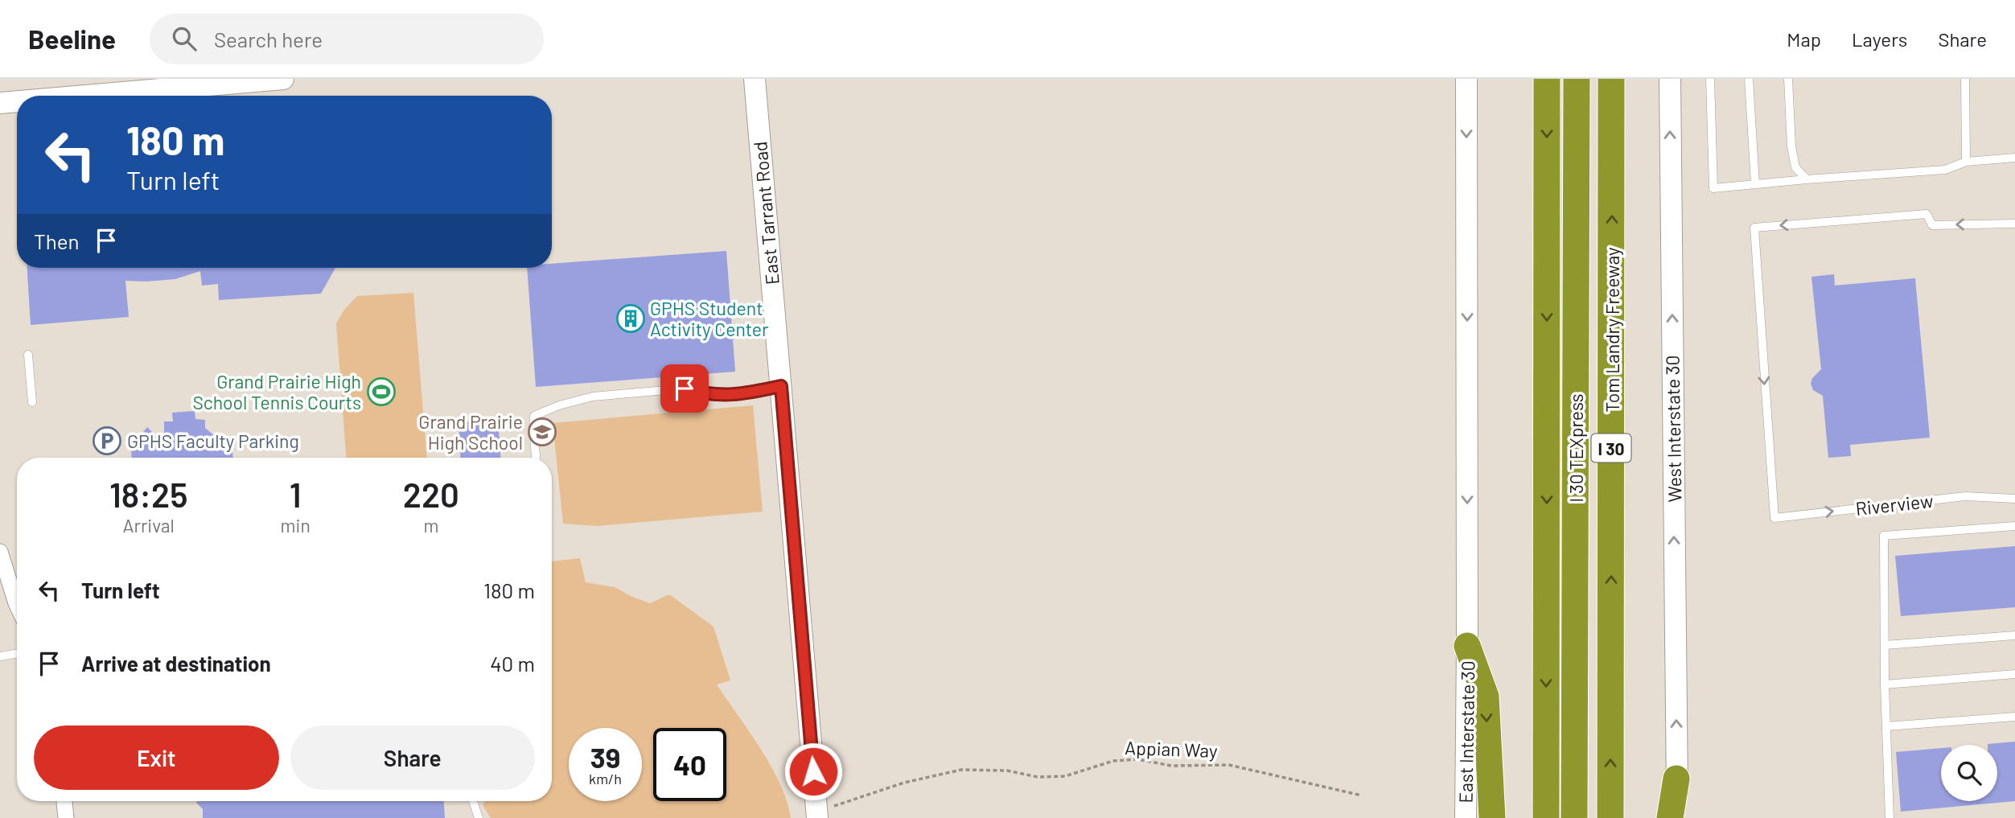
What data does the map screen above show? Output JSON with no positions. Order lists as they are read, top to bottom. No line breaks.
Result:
{"streets":{"highway":["Tom Landry Freeway","I 30 TEXpress","I 30"],"main road":["East Tarrant Road","West Interstate 30","East Interstate 30"],"lane":["Riverview"],"path":["Appian Way"]},"crossings":[["East Tarrant Road","Appian Way"]],"one_way":["West Interstate 30"],"places":{"building":["GPHS Student Activity Center"],"sports":["Grand Prairie High School Tennis Courts"],"school or university":["Grand Prairie High School"],"parking":["GPHS Faculty Parking"]},"page":{"header":"Beeline","search":"Search here","nav":["Map","Layers","Share"],"turn":["180 m","Turn left"],"then":"Then","eta":["18:25","Arrival","1","min","220","m"],"list":[{"name":"Turn left","value":"180 m"},{"name":"Arrive at destination","value":"40 m"}],"buttons":["Exit","Share"],"speed":"39 km/h","limit":"40"}}
